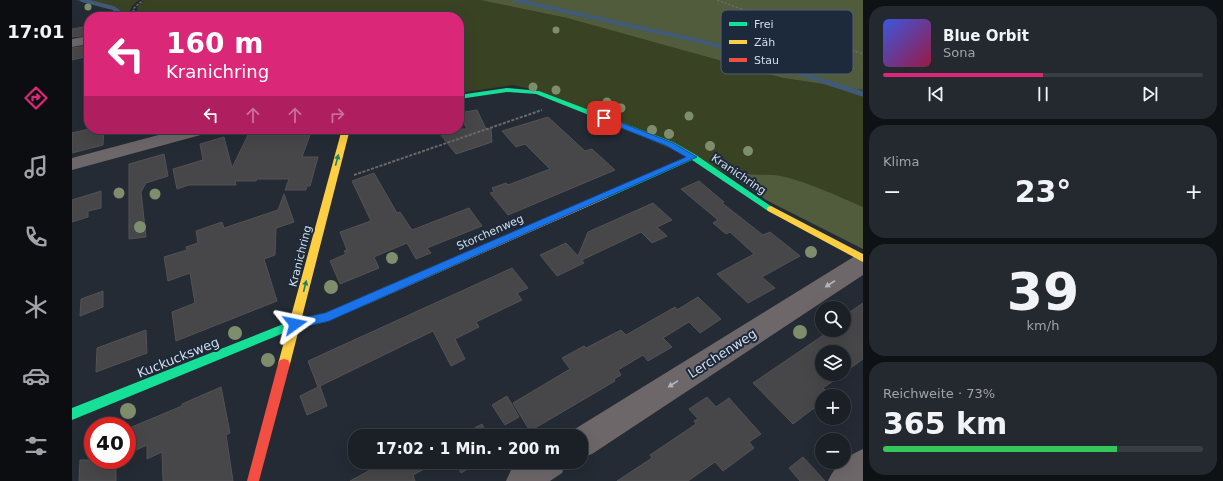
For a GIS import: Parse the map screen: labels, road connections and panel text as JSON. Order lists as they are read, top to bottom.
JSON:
{
  "streets": {
    "street": [
      "Kranichring",
      "Storchenweg",
      "Lerchenweg",
      "Kuckucksweg"
    ]
  },
  "crossings": [
    ["Kranichring", "Storchenweg"],
    ["Kranichring", "Kuckucksweg"],
    ["Storchenweg", "Kuckucksweg"]
  ],
  "one_way": ["Lerchenweg"],
  "legend": ["Frei", "Zäh", "Stau"],
  "page": {
    "tabs": "17:01",
    "turn": ["160 m", "Kranichring"],
    "song": ["Blue Orbit", "Sona"],
    "tile": [
      "Klima",
      ["39", "km/h"],
      ["Reichweite · 73%", "365 km"]
    ],
    "heat": ["−", "23°", "+"],
    "map_buttons": ["+", "−"],
    "limit": "40",
    "trip": "17:02 · 1 Min. · 200 m"
  }
}
